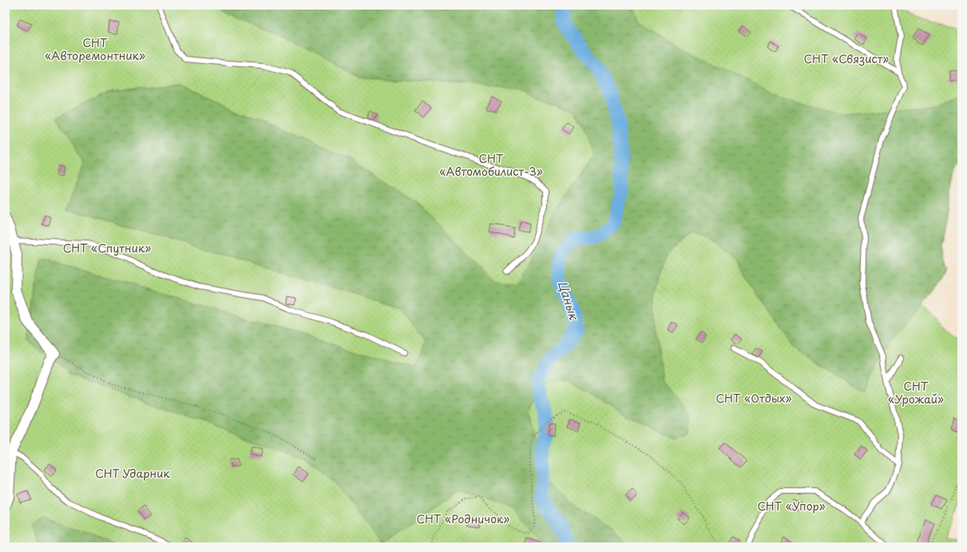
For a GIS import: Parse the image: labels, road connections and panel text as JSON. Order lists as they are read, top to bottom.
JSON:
{
  "water": ["Цанык"],
  "parks": [
    "СНТ «Авторемонтник»",
    "СНТ «Связист»",
    "СНТ «Автомобилист-3»",
    "СНТ «Спутник»",
    "СНТ «Урожай»",
    "СНТ «Отдых»",
    "СНТ Ударник",
    "СНТ «Упор»",
    "СНТ «Родничок»"
  ]
}
